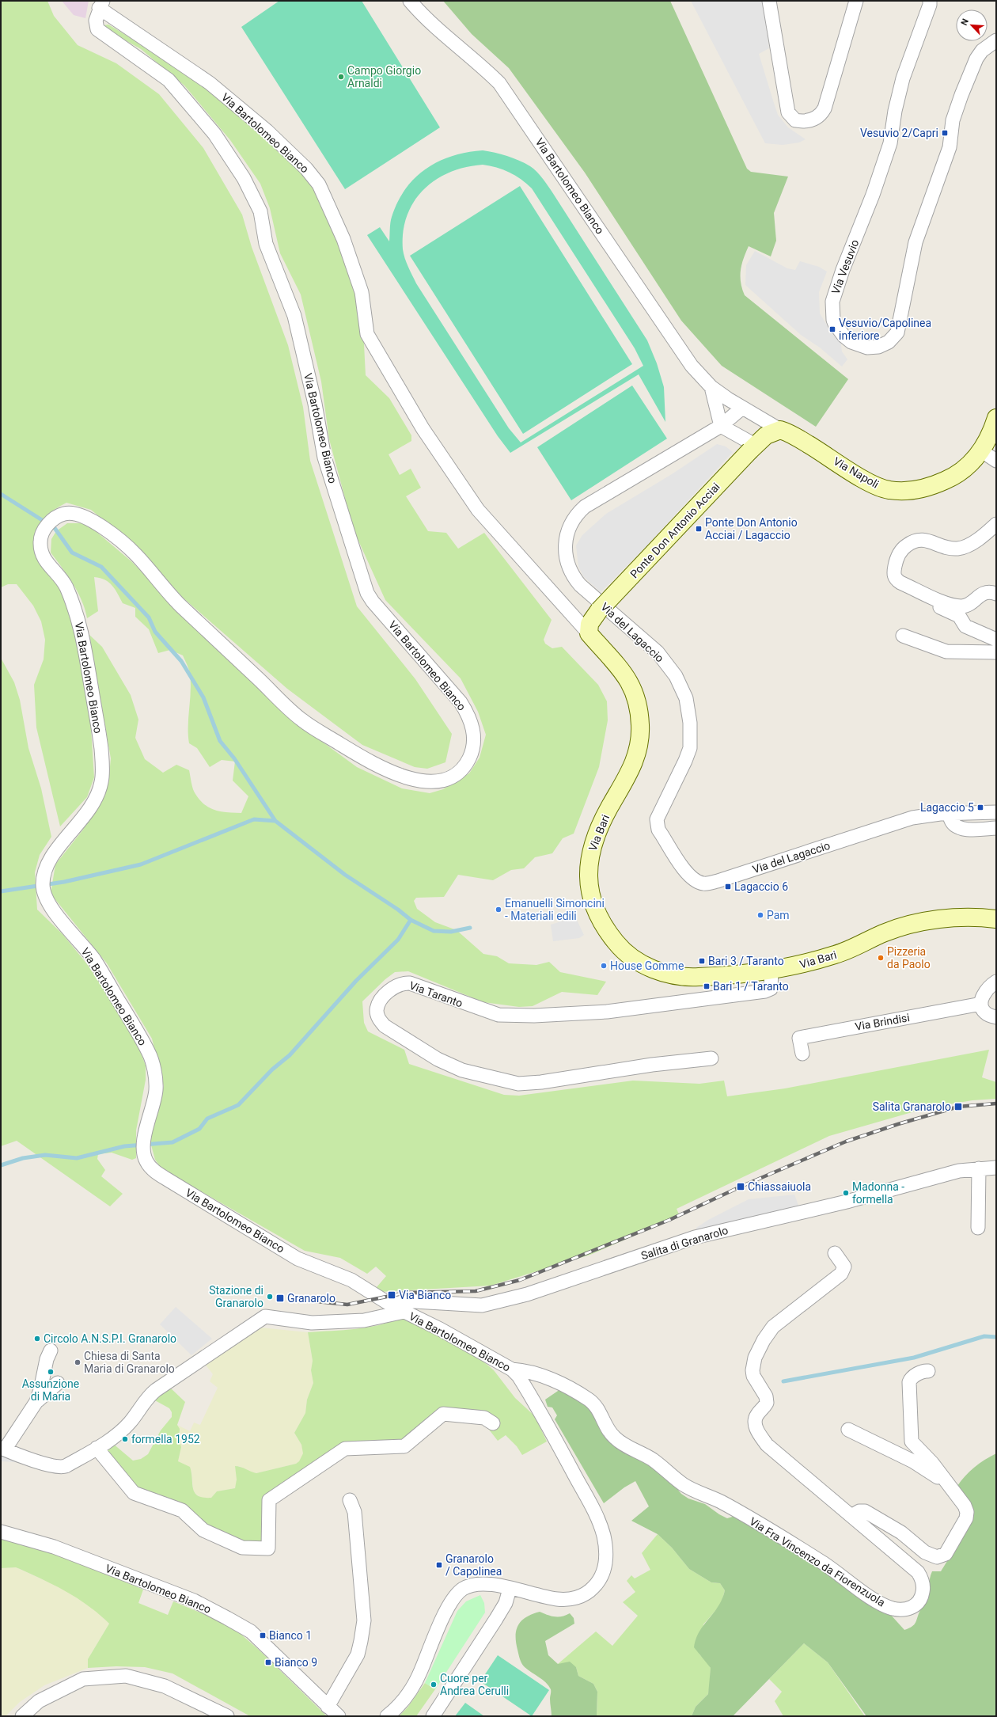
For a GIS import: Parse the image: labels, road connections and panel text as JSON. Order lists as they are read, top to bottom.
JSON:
{
  "streets": {
    "street": [
      "Via Bartolomeo Bianco",
      "Via Vesuvio",
      "Via Napoli",
      "Ponte Don Antonio Acciai",
      "Via del Lagaccio",
      "Via Bari",
      "Via Taranto",
      "Via Brindisi",
      "Salita di Granarolo",
      "Via Fra Vincenzo da Fiorenzuola"
    ]
  },
  "crossings": [
    ["Via Bartolomeo Bianco", "Via Napoli"],
    ["Via Bartolomeo Bianco", "Ponte Don Antonio Acciai"],
    ["Via Bartolomeo Bianco", "Via del Lagaccio"],
    ["Via Bartolomeo Bianco", "Via Bari"],
    ["Via Bartolomeo Bianco", "Salita di Granarolo"],
    ["Via Bartolomeo Bianco", "Via Fra Vincenzo da Fiorenzuola"],
    ["Ponte Don Antonio Acciai", "Via Bari"],
    ["Via Bari", "Via Taranto"]
  ],
  "places": {
    "other": [
      "Campo Giorgio Arnaldi",
      "Emanuelli Simoncini - Materiali edili",
      "Pam",
      "Pizzeria da Paolo",
      "House Gomme",
      "Madonna - formella",
      "Stazione di Granarolo",
      "Circolo A.N.S.P.I. Granarolo",
      "Chiesa di Santa Maria di Granarolo",
      "Assunzione di Maria",
      "formella 1952",
      "Cuore per Andrea Cerulli"
    ],
    "transit": [
      "Vesuvio 2/Capri",
      "Vesuvio/Capolinea inferiore",
      "Ponte Don Antonio Acciai / Lagaccio",
      "Lagaccio 5",
      "Lagaccio 6",
      "Bari 3 / Taranto",
      "Bari 1 / Taranto",
      "Salita Granarolo",
      "Chiassaiuola",
      "Via Bianco",
      "Granarolo",
      "Granarolo / Capolinea",
      "Bianco 1",
      "Bianco 9"
    ]
  },
  "north": "top left"
}
